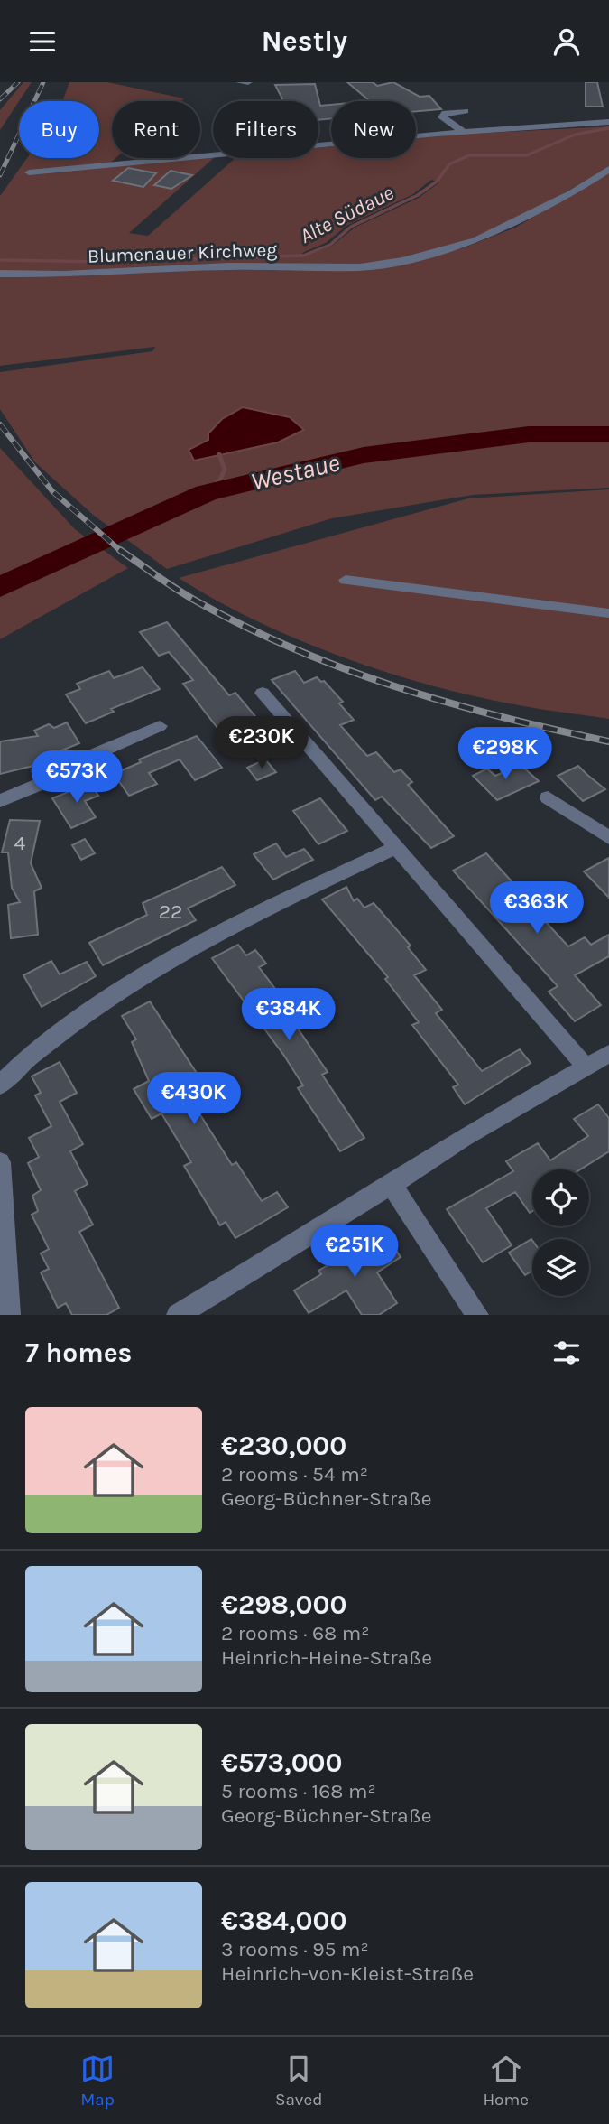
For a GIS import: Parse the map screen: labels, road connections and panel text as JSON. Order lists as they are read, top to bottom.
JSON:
{
  "streets": {
    "street": ["Blumenauer Kirchweg"]
  },
  "water": ["Alte Südaue", "Westaue"],
  "house_numbers": ["4", "22"],
  "page": {
    "header": "Nestly",
    "chip": [
      "Buy",
      "Rent",
      "Filters",
      "New"
    ],
    "price": [
      "€230K",
      "€298K",
      "€573K",
      "€363K",
      "€384K",
      "€430K",
      "€251K"
    ],
    "heading": "7 homes",
    "list": [
      {
        "name": "€230,000",
        "note": "2 rooms · 54 m² · Georg-Büchner-Straße"
      },
      {
        "name": "€298,000",
        "note": "2 rooms · 68 m² · Heinrich-Heine-Straße"
      },
      {
        "name": "€573,000",
        "note": "5 rooms · 168 m² · Georg-Büchner-Straße"
      },
      {
        "name": "€384,000",
        "note": "3 rooms · 95 m² · Heinrich-von-Kleist-Straße"
      }
    ],
    "tabs": ["Map", "Saved", "Home"]
  }
}
